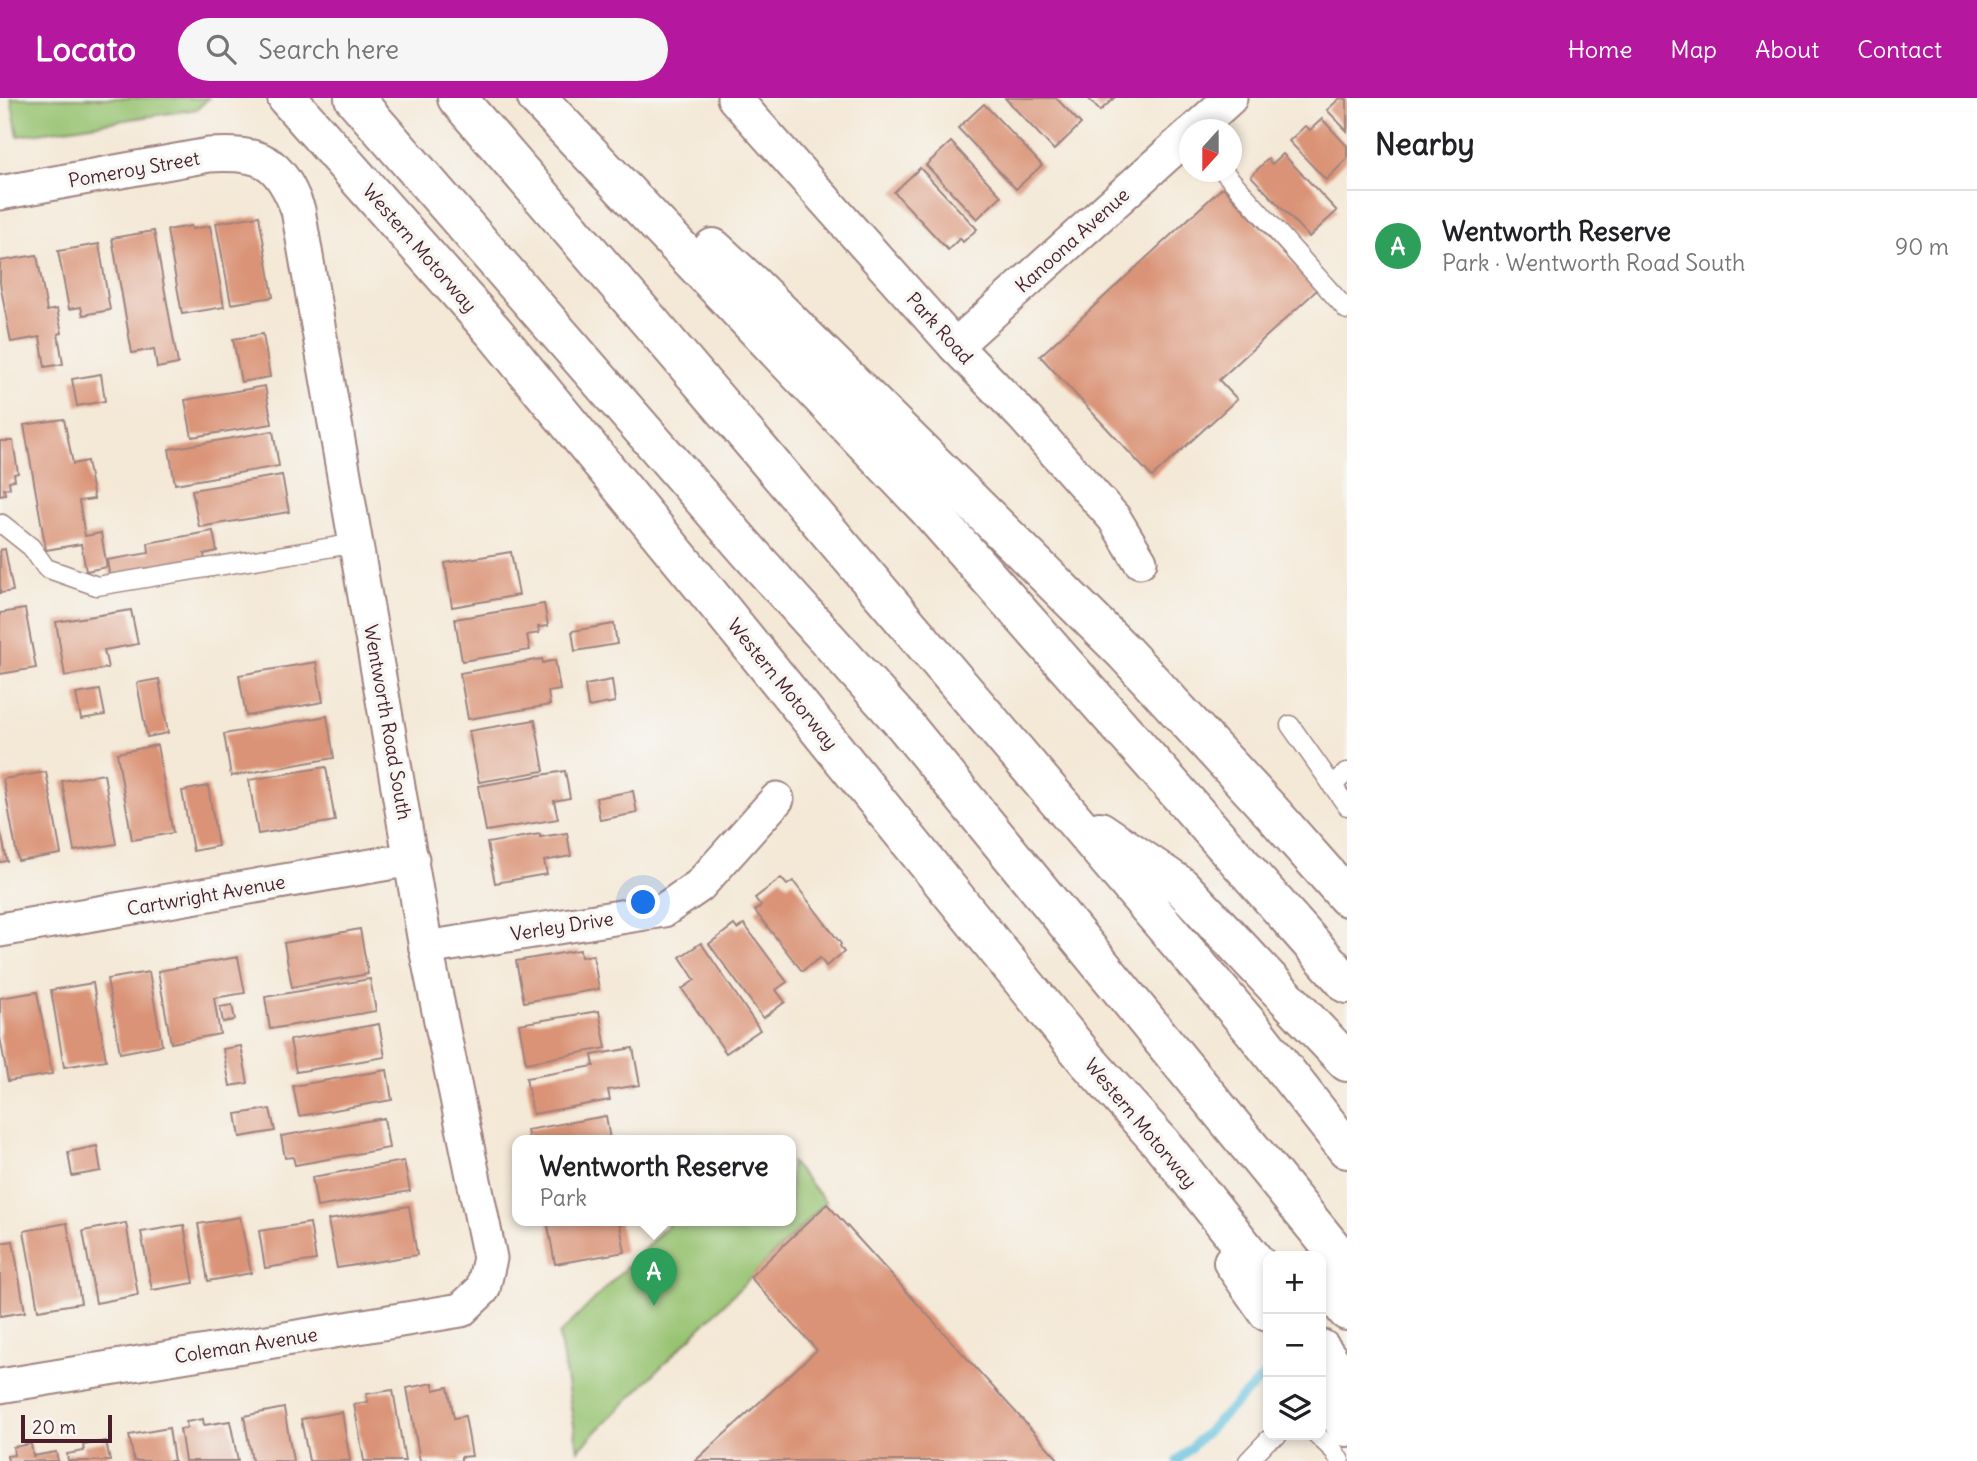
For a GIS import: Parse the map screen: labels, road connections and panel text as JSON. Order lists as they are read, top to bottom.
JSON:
{
  "streets": {
    "highway": ["Western Motorway"],
    "street": [
      "Pomeroy Street",
      "Kanoona Avenue",
      "Park Road",
      "Wentworth Road South",
      "Cartwright Avenue",
      "Verley Drive",
      "Coleman Avenue"
    ]
  },
  "crossings": [
    ["Pomeroy Street", "Wentworth Road South"],
    ["Kanoona Avenue", "Park Road"],
    ["Wentworth Road South", "Cartwright Avenue"],
    ["Wentworth Road South", "Verley Drive"],
    ["Wentworth Road South", "Coleman Avenue"]
  ],
  "scale_bar": "20 m",
  "north": "bottom",
  "page": {
    "header": "Locato",
    "search": "Search here",
    "nav": [
      "Home",
      "Map",
      "About",
      "Contact"
    ],
    "heading": "Nearby",
    "list": [
      {
        "mark": "A",
        "name": "Wentworth Reserve",
        "note": "Park · Wentworth Road South",
        "value": "90 m"
      }
    ],
    "popup": ["Wentworth Reserve", "Park"],
    "pins": "A",
    "map_buttons": ["+", "−"],
    "scale": "20 m"
  }
}
